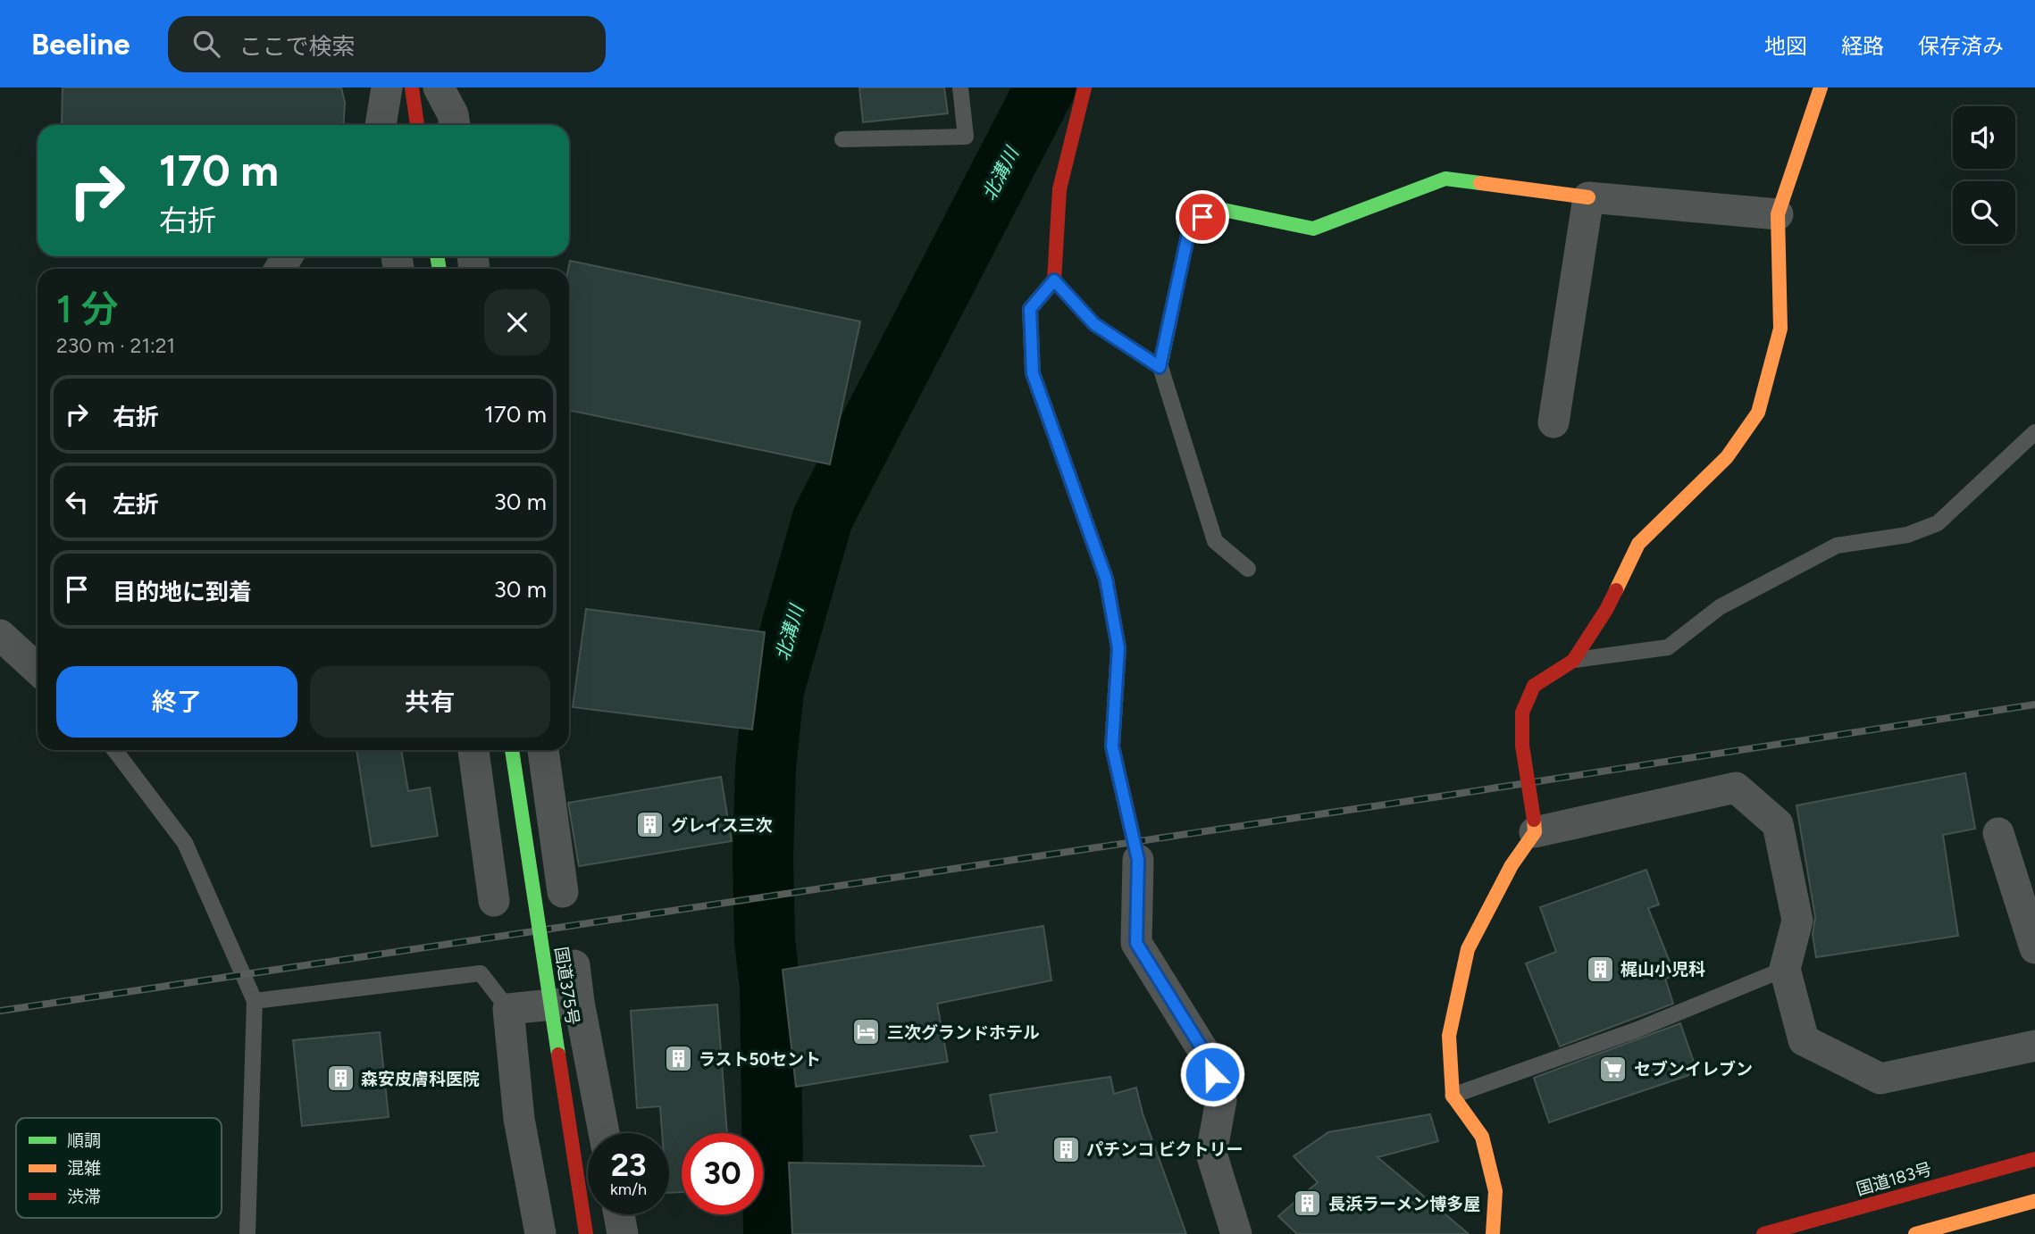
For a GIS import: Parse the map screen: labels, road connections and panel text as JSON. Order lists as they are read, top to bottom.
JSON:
{
  "streets": {
    "main road": ["国道375号", "国道183号"]
  },
  "water": ["北溝川"],
  "places": {
    "building": [
      "グレイス三次",
      "梶山小児科",
      "ラスト50セント",
      "森安皮膚科医院",
      "パチンコ ビクトリー",
      "長浜ラーメン博多屋"
    ],
    "hotel": ["三次グランドホテル"],
    "supermarket": ["セブンイレブン"]
  },
  "legend": ["順調", "混雑", "渋滞"],
  "page": {
    "header": "Beeline",
    "search": "ここで検索",
    "nav": ["地図", "経路", "保存済み"],
    "turn": ["170 m", "右折"],
    "heading": ["1 分", "230 m · 21:21"],
    "list": [
      {
        "name": "右折",
        "value": "170 m"
      },
      {
        "name": "左折",
        "value": "30 m"
      },
      {
        "name": "目的地に到着",
        "value": "30 m"
      }
    ],
    "buttons": ["終了", "共有"],
    "speed": "23 km/h",
    "limit": "30"
  }
}
